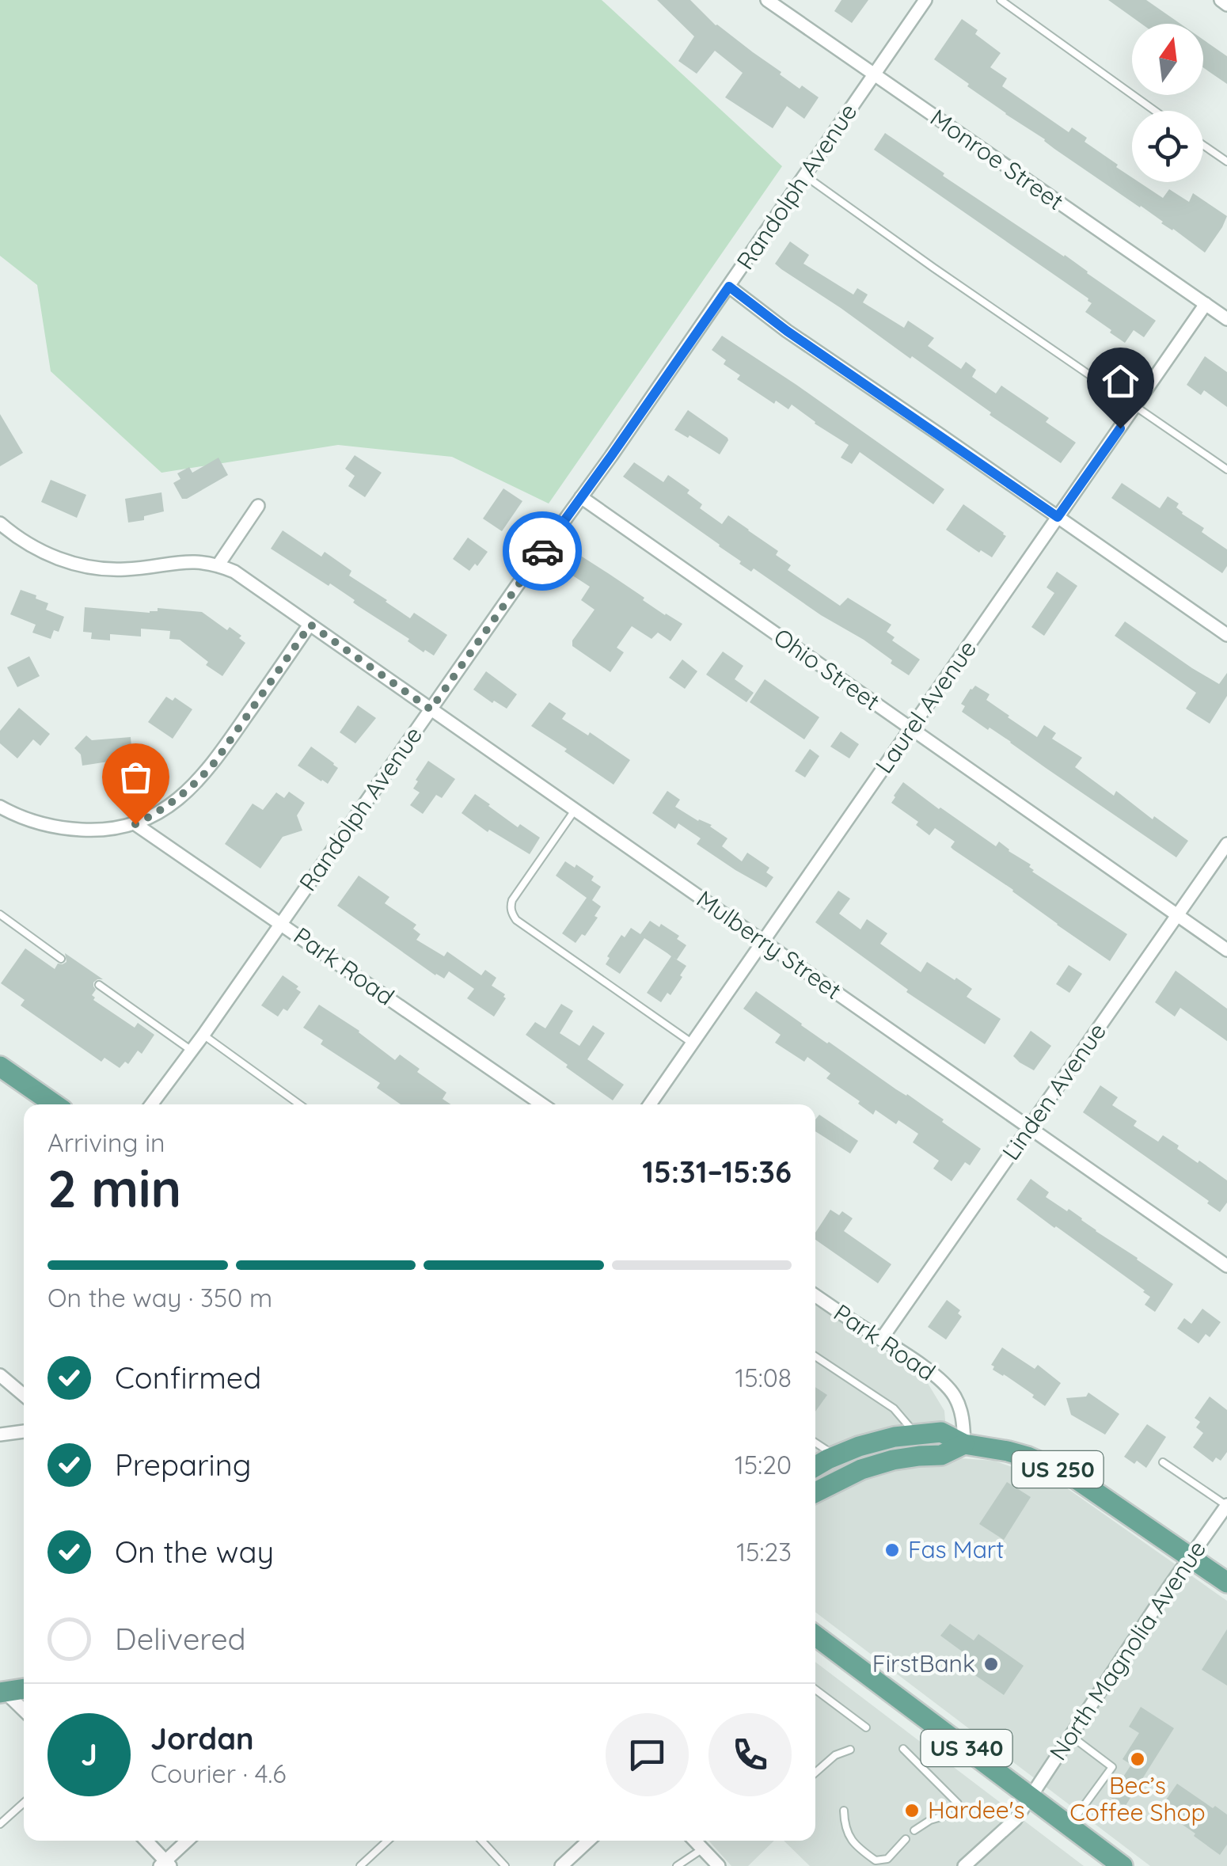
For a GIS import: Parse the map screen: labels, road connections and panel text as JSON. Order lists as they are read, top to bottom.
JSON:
{
  "streets": {
    "main road": ["US 250", "US 340"],
    "street": [
      "Monroe Street",
      "Randolph Avenue",
      "Ohio Street",
      "Laurel Avenue",
      "Mulberry Street",
      "Park Road",
      "Linden Avenue",
      "North Magnolia Avenue"
    ]
  },
  "crossings": [
    ["Monroe Street", "Randolph Avenue"],
    ["Monroe Street", "Laurel Avenue"],
    ["Randolph Avenue", "Ohio Street"],
    ["Randolph Avenue", "Mulberry Street"],
    ["Randolph Avenue", "Park Road"],
    ["Ohio Street", "Laurel Avenue"],
    ["Ohio Street", "Linden Avenue"],
    ["Laurel Avenue", "Mulberry Street"],
    ["Mulberry Street", "Linden Avenue"],
    ["Park Road", "Linden Avenue"],
    ["Park Road", "US 250"],
    ["US 250", "North Magnolia Avenue"],
    ["North Magnolia Avenue", "US 340"]
  ],
  "places": [
    "Fas Mart",
    "FirstBank",
    "Bec’s Coffee Shop",
    "Hardee's"
  ],
  "north": "top",
  "page": {
    "heading": ["2 min", "Arriving in", "15:31–15:36"],
    "panel": ["Jordan", "Courier · 4.6"],
    "bar": "On the way · 350 m",
    "list": [
      ["Confirmed", "15:08"],
      ["Preparing", "15:20"],
      ["On the way", "15:23"],
      "Delivered"
    ],
    "round": "J"
  }
}
